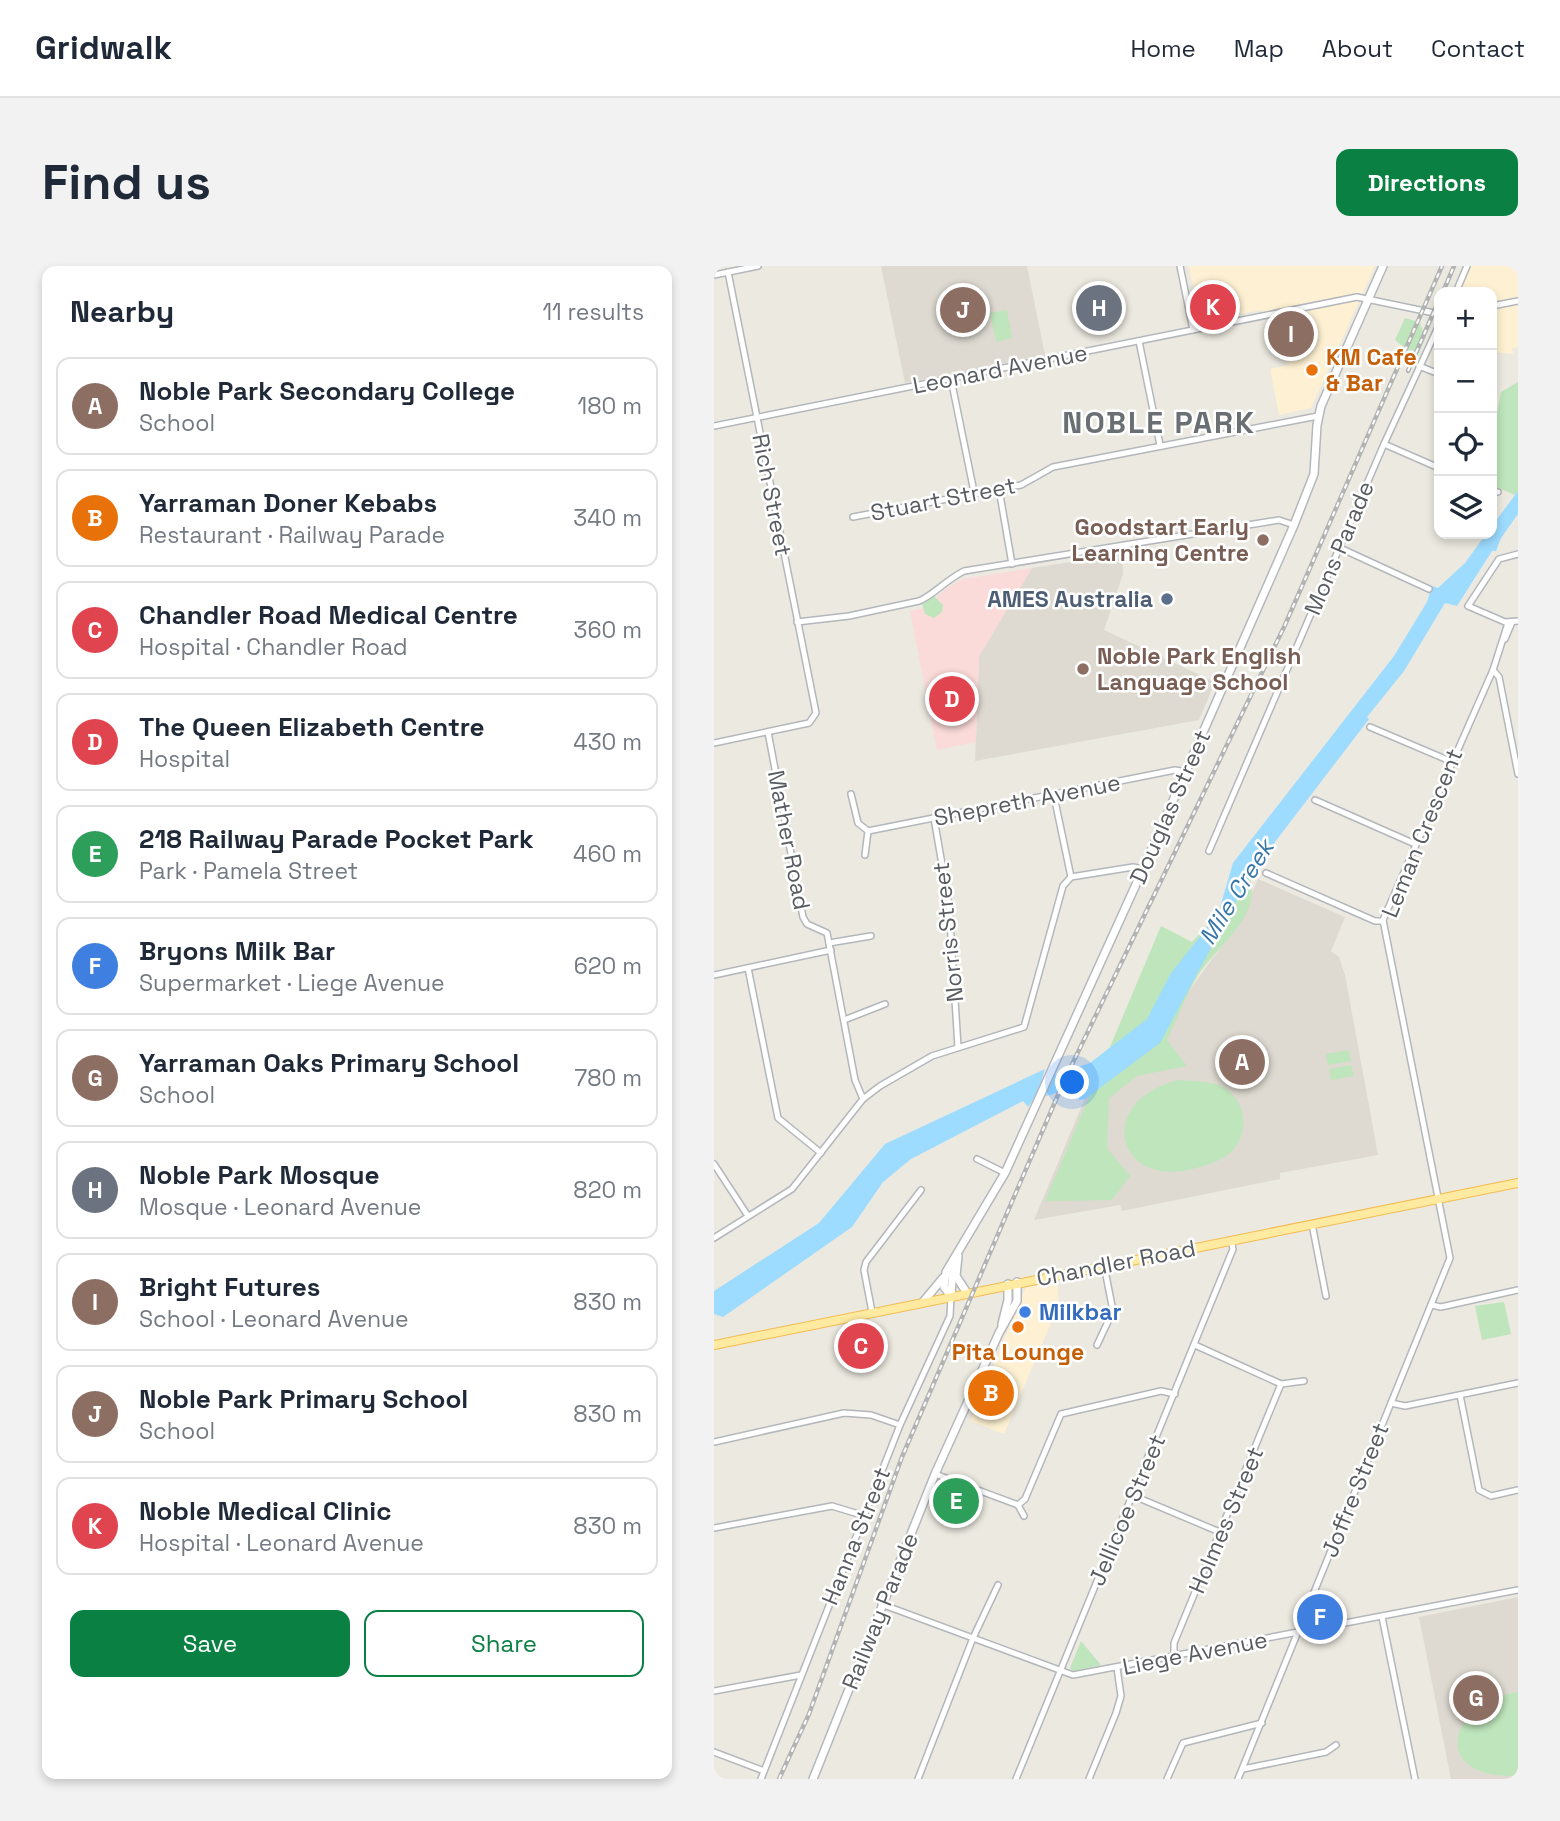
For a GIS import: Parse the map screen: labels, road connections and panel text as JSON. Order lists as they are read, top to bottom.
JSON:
{
  "streets": {
    "main road": ["Douglas Street", "Chandler Road", "Railway Parade"],
    "street": [
      "Leonard Avenue",
      "Rich Street",
      "Stuart Street",
      "Mons Parade",
      "Shepreth Avenue",
      "Leman Crescent",
      "Mather Road",
      "Norris Street",
      "Joffre Street",
      "Jellicoe Street",
      "Holmes Street",
      "Hanna Street",
      "Liege Avenue"
    ]
  },
  "crossings": [
    ["Leonard Avenue", "Rich Street"],
    ["Leonard Avenue", "Douglas Street"],
    ["Rich Street", "Mather Road"],
    ["Stuart Street", "Douglas Street"],
    ["Shepreth Avenue", "Douglas Street"],
    ["Shepreth Avenue", "Norris Street"],
    ["Douglas Street", "Chandler Road"],
    ["Douglas Street", "Hanna Street"],
    ["Leman Crescent", "Chandler Road"],
    ["Leman Crescent", "Joffre Street"],
    ["Chandler Road", "Joffre Street"],
    ["Chandler Road", "Jellicoe Street"],
    ["Chandler Road", "Hanna Street"],
    ["Chandler Road", "Railway Parade"],
    ["Joffre Street", "Liege Avenue"],
    ["Jellicoe Street", "Liege Avenue"],
    ["Holmes Street", "Liege Avenue"],
    ["Railway Parade", "Liege Avenue"]
  ],
  "districts": ["NOBLE PARK"],
  "water": ["Mile Creek"],
  "places": [
    "KM Cafe & Bar",
    "Goodstart Early Learning Centre",
    "AMES Australia",
    "Noble Park English Language School",
    "Milkbar",
    "Pita Lounge"
  ],
  "page": {
    "header": "Gridwalk",
    "nav": [
      "Home",
      "Map",
      "About",
      "Contact"
    ],
    "buttons": [
      "Directions",
      ["Save", "Share"]
    ],
    "title": "Find us",
    "heading": ["Nearby", "11 results"],
    "pins": [
      "K",
      "H",
      "J",
      "I",
      "D",
      "A",
      "C",
      "B",
      "E",
      "F",
      "G"
    ],
    "map_buttons": ["+", "−"],
    "list": [
      {
        "mark": "A",
        "name": "Noble Park Secondary College",
        "note": "School",
        "value": "180 m"
      },
      {
        "mark": "B",
        "name": "Yarraman Doner Kebabs",
        "note": "Restaurant · Railway Parade",
        "value": "340 m"
      },
      {
        "mark": "C",
        "name": "Chandler Road Medical Centre",
        "note": "Hospital · Chandler Road",
        "value": "360 m"
      },
      {
        "mark": "D",
        "name": "The Queen Elizabeth Centre",
        "note": "Hospital",
        "value": "430 m"
      },
      {
        "mark": "E",
        "name": "218 Railway Parade Pocket Park",
        "note": "Park · Pamela Street",
        "value": "460 m"
      },
      {
        "mark": "F",
        "name": "Bryons Milk Bar",
        "note": "Supermarket · Liege Avenue",
        "value": "620 m"
      },
      {
        "mark": "G",
        "name": "Yarraman Oaks Primary School",
        "note": "School",
        "value": "780 m"
      },
      {
        "mark": "H",
        "name": "Noble Park Mosque",
        "note": "Mosque · Leonard Avenue",
        "value": "820 m"
      },
      {
        "mark": "I",
        "name": "Bright Futures",
        "note": "School · Leonard Avenue",
        "value": "830 m"
      },
      {
        "mark": "J",
        "name": "Noble Park Primary School",
        "note": "School",
        "value": "830 m"
      },
      {
        "mark": "K",
        "name": "Noble Medical Clinic",
        "note": "Hospital · Leonard Avenue",
        "value": "830 m"
      }
    ]
  }
}
